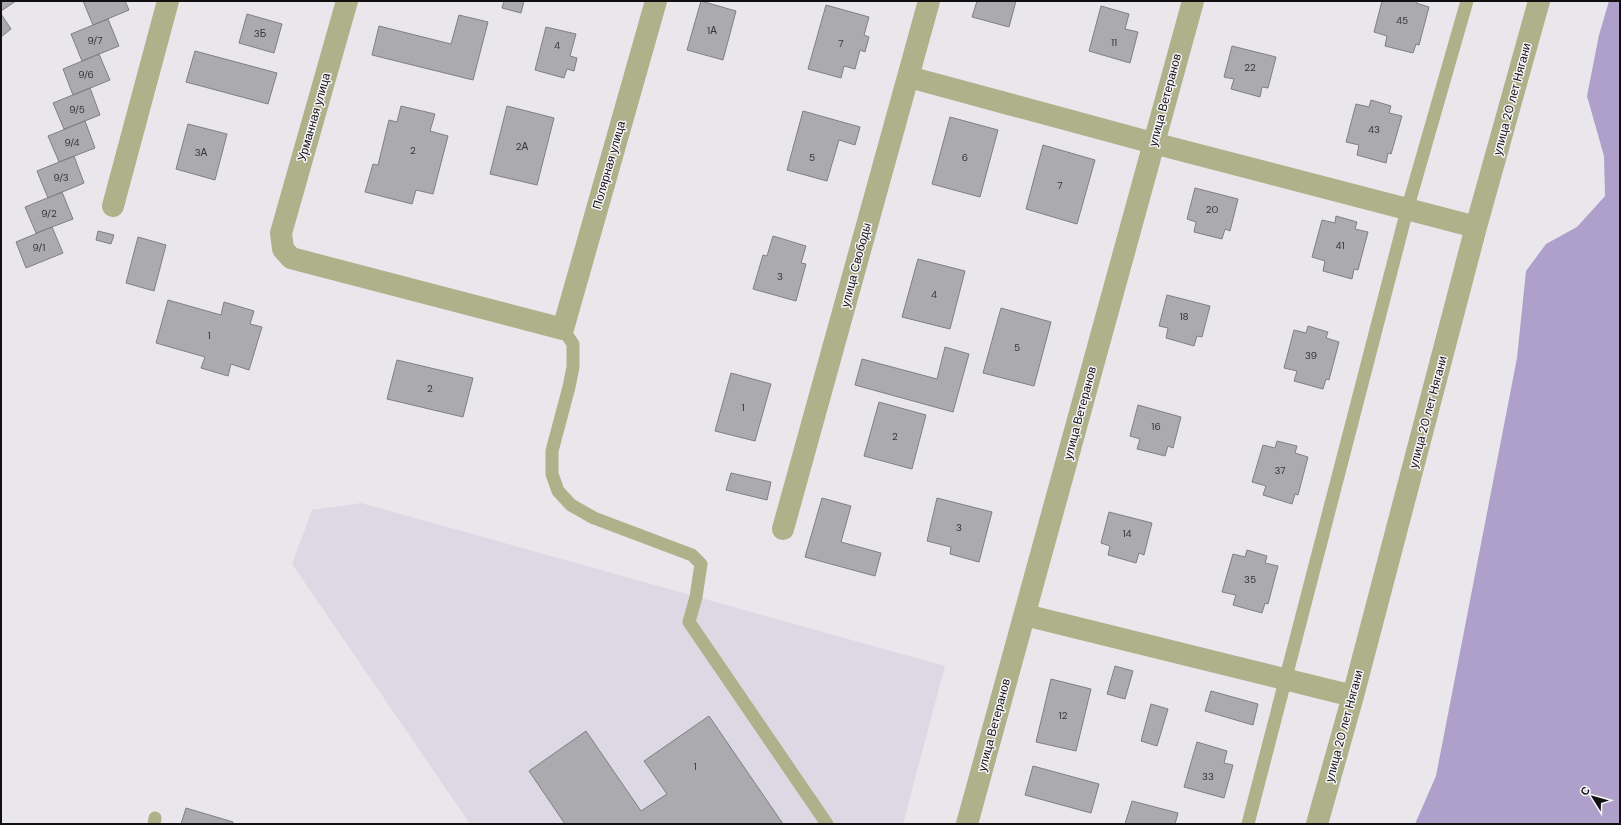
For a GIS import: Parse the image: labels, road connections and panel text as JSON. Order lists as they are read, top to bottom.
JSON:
{
  "streets": {
    "street": [
      "улица 20 лет Нягани",
      "улица Ветеранов",
      "Урманная улица",
      "Полярная улица",
      "улица Свободы"
    ]
  },
  "crossings": [
    ["Урманная улица", "Полярная улица"]
  ],
  "house_numbers": [
    "45",
    "1А",
    "3Б",
    "9/7",
    "11",
    "7",
    "4",
    "22",
    "9/6",
    "9/5",
    "43",
    "9/4",
    "2А",
    "2",
    "3А",
    "5",
    "6",
    "9/3",
    "7",
    "20",
    "9/2",
    "41",
    "9/1",
    "3",
    "4",
    "18",
    "1",
    "5",
    "39",
    "2",
    "1",
    "16",
    "2",
    "37",
    "3",
    "14",
    "35",
    "12",
    "1",
    "33"
  ],
  "north": "top left"
}
